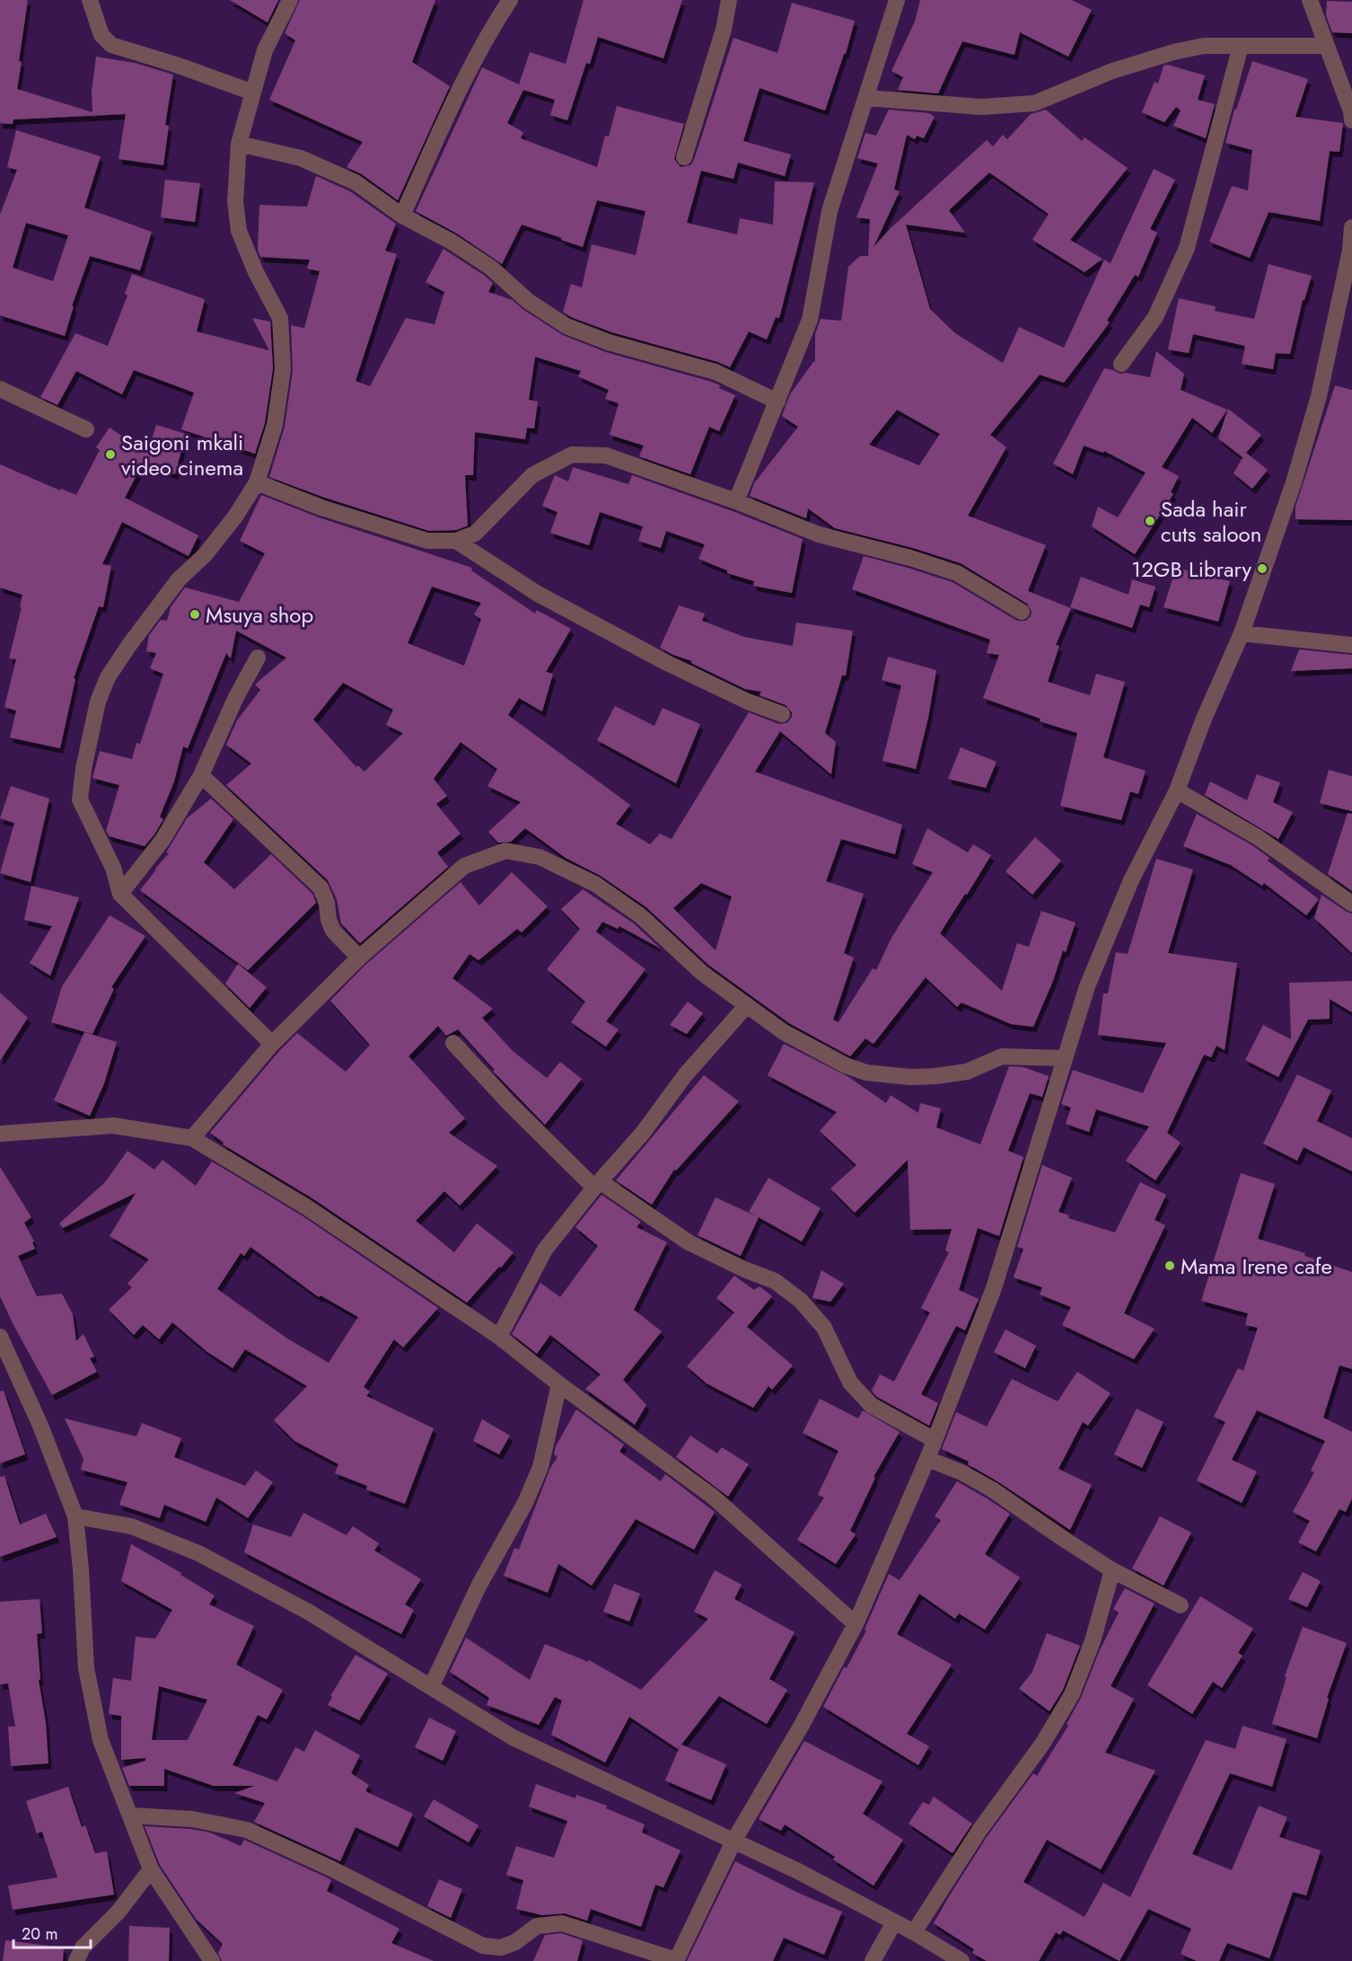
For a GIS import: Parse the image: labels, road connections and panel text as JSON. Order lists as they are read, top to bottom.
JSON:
{
  "places": [
    "Saigoni mkali video cinema",
    "Sada hair cuts saloon",
    "12GB Library",
    "Msuya shop",
    "Mama Irene cafe"
  ],
  "scale_bar": "20 m"
}
